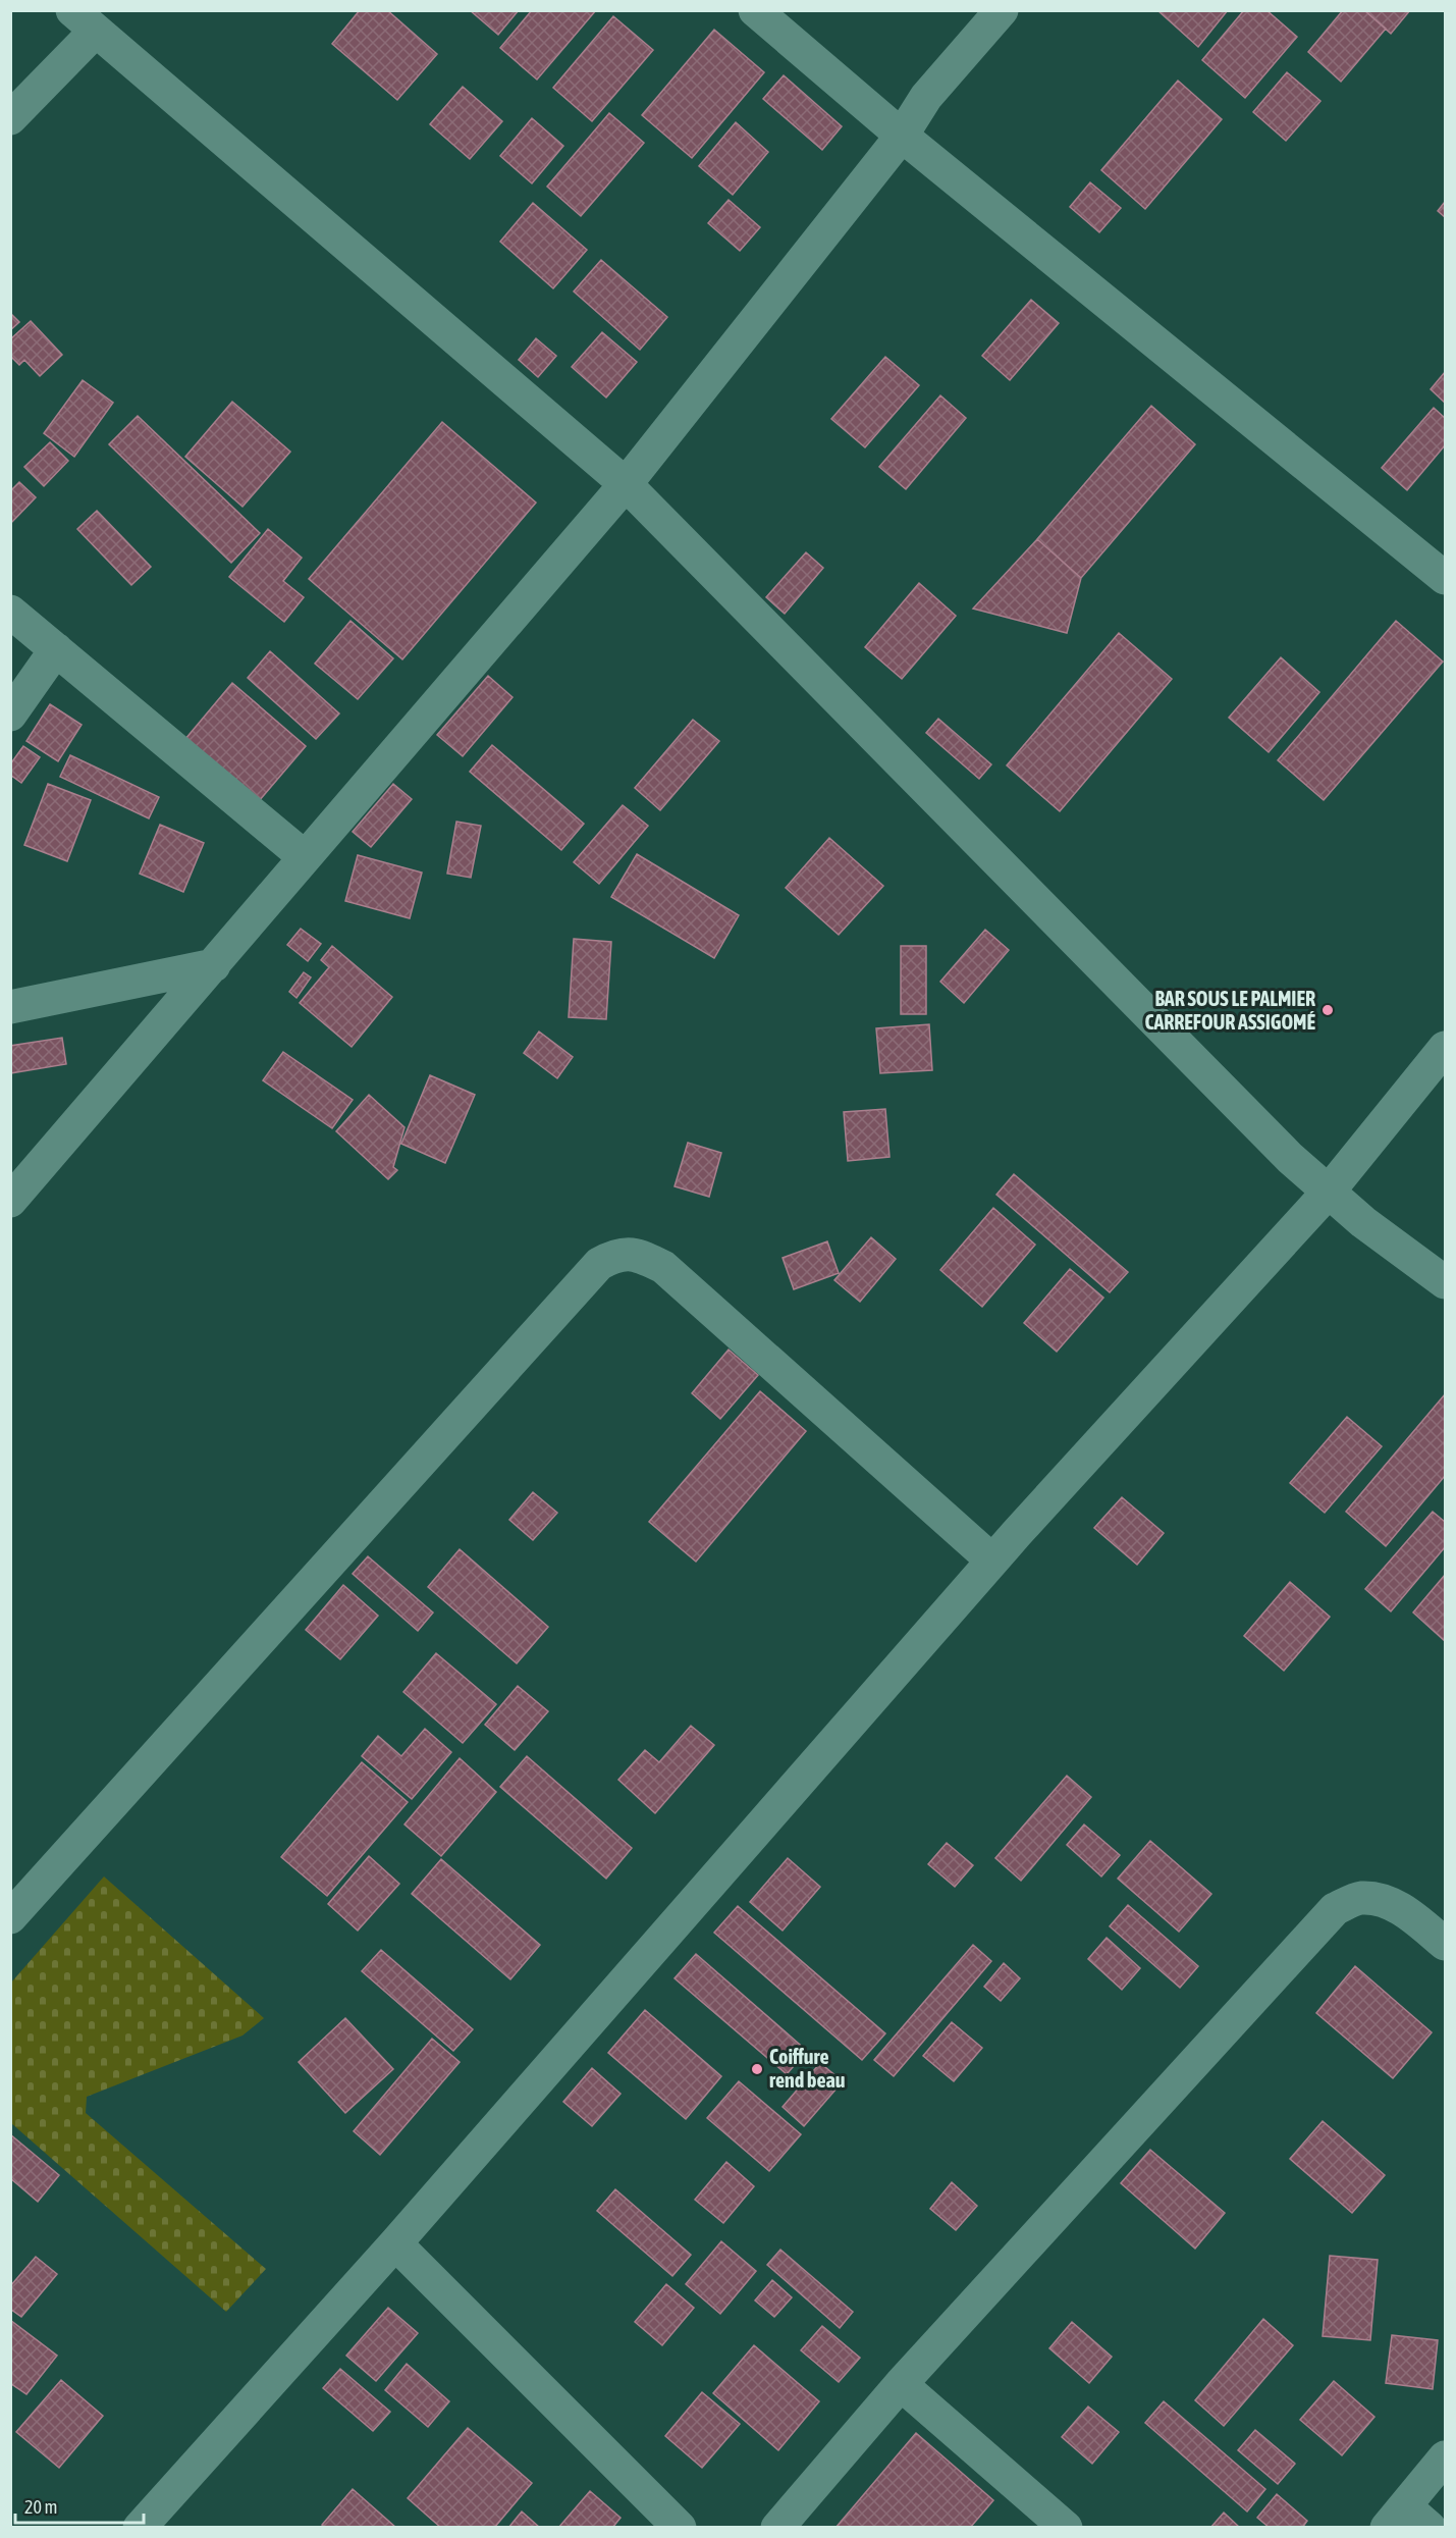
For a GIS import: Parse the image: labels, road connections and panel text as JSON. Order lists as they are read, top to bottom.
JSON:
{
  "places": ["BAR SOUS LE PALMIER CARREFOUR ASSIGOMÉ", "Coiffure rend beau"],
  "scale_bar": "20 m"
}
